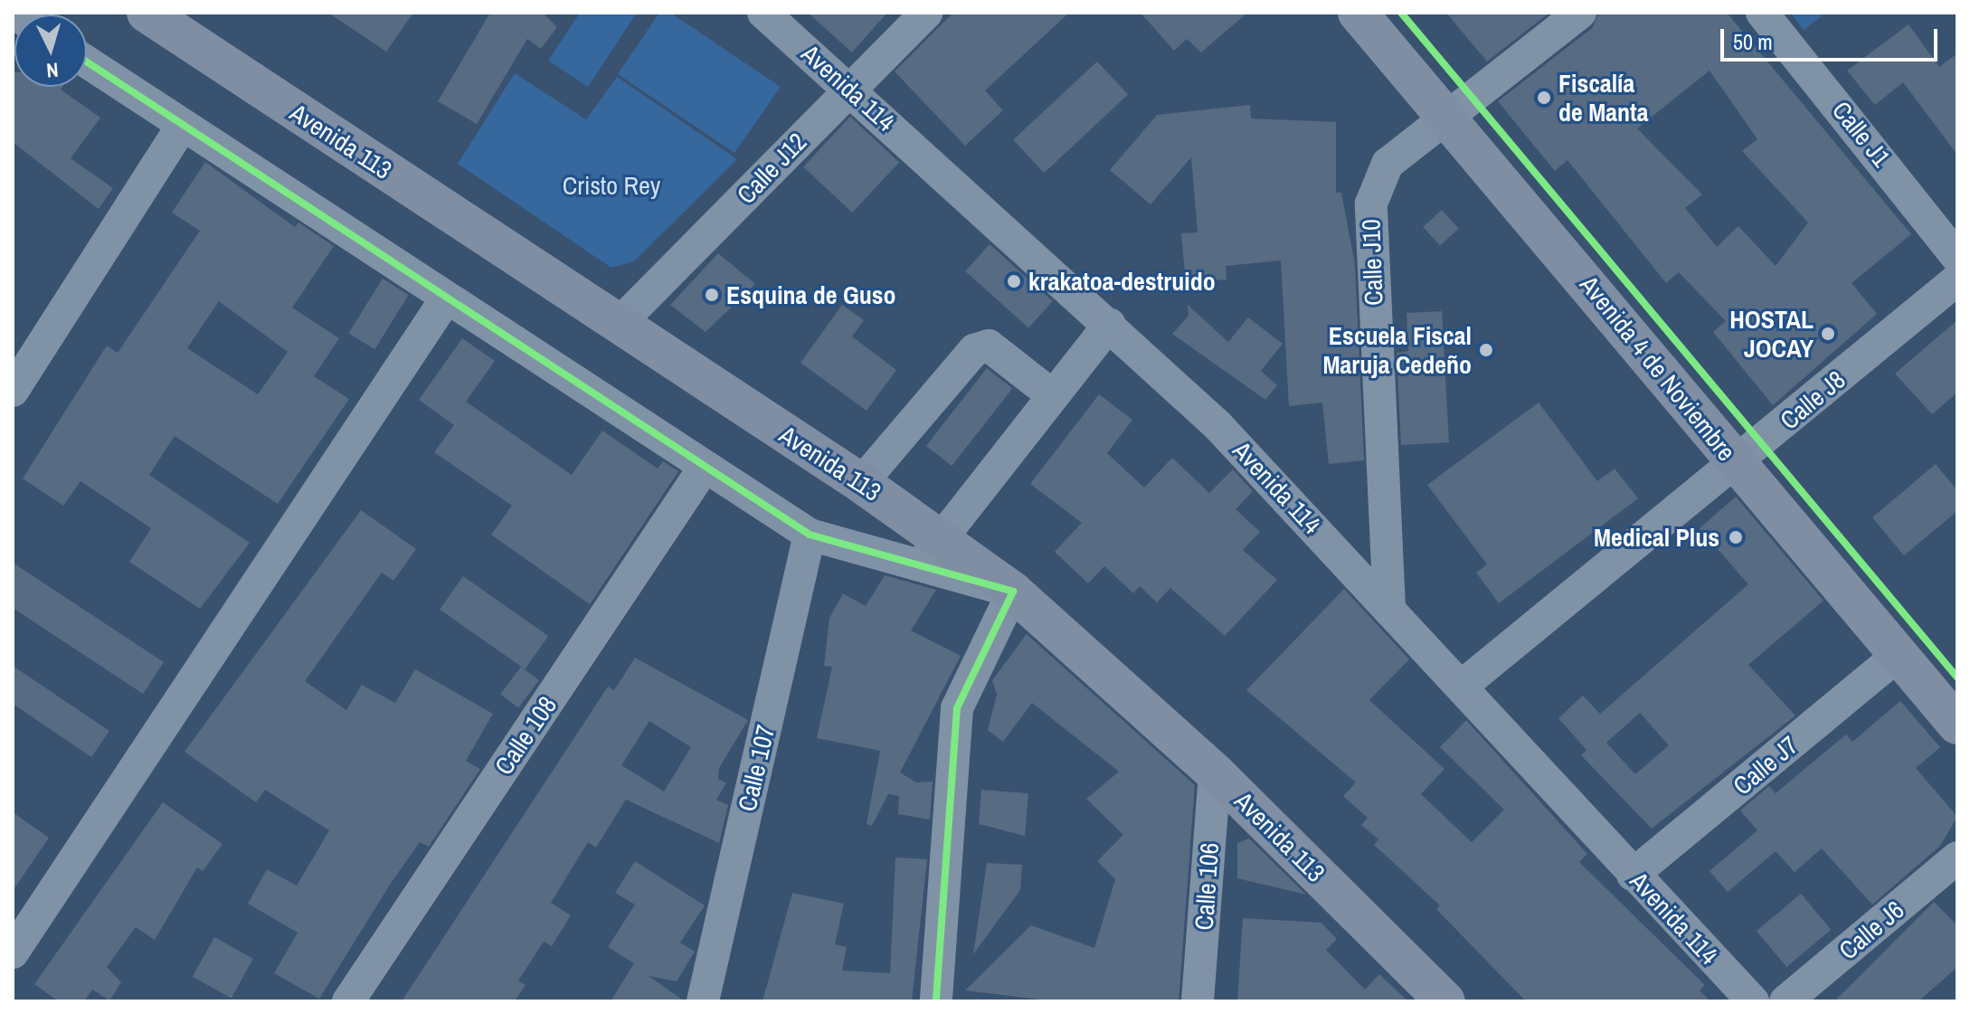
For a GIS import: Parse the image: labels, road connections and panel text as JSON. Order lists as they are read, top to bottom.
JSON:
{
  "streets": {
    "main road": ["Avenida 113", "Avenida 4 de Noviembre"],
    "street": [
      "Avenida 114",
      "Calle J1",
      "Calle J12",
      "Calle J10",
      "Calle J8",
      "Calle 108",
      "Calle J7",
      "Calle 107",
      "Calle 106",
      "Calle J6"
    ]
  },
  "crossings": [
    ["Avenida 114", "Calle J12"],
    ["Avenida 114", "Calle J10"],
    ["Avenida 114", "Calle J8"],
    ["Avenida 114", "Calle J7"],
    ["Avenida 113", "Calle J12"],
    ["Avenida 113", "Calle 106"],
    ["Calle J10", "Avenida 4 de Noviembre"],
    ["Avenida 4 de Noviembre", "Calle J8"],
    ["Avenida 4 de Noviembre", "Calle J7"]
  ],
  "parks": ["Cristo Rey"],
  "places": [
    "Fiscalía de Manta",
    "krakatoa-destruido",
    "Esquina de Guso",
    "HOSTAL JOCAY",
    "Escuela Fiscal Maruja Cedeño",
    "Medical Plus"
  ],
  "scale_bar": "50 m",
  "north": "bottom"
}
